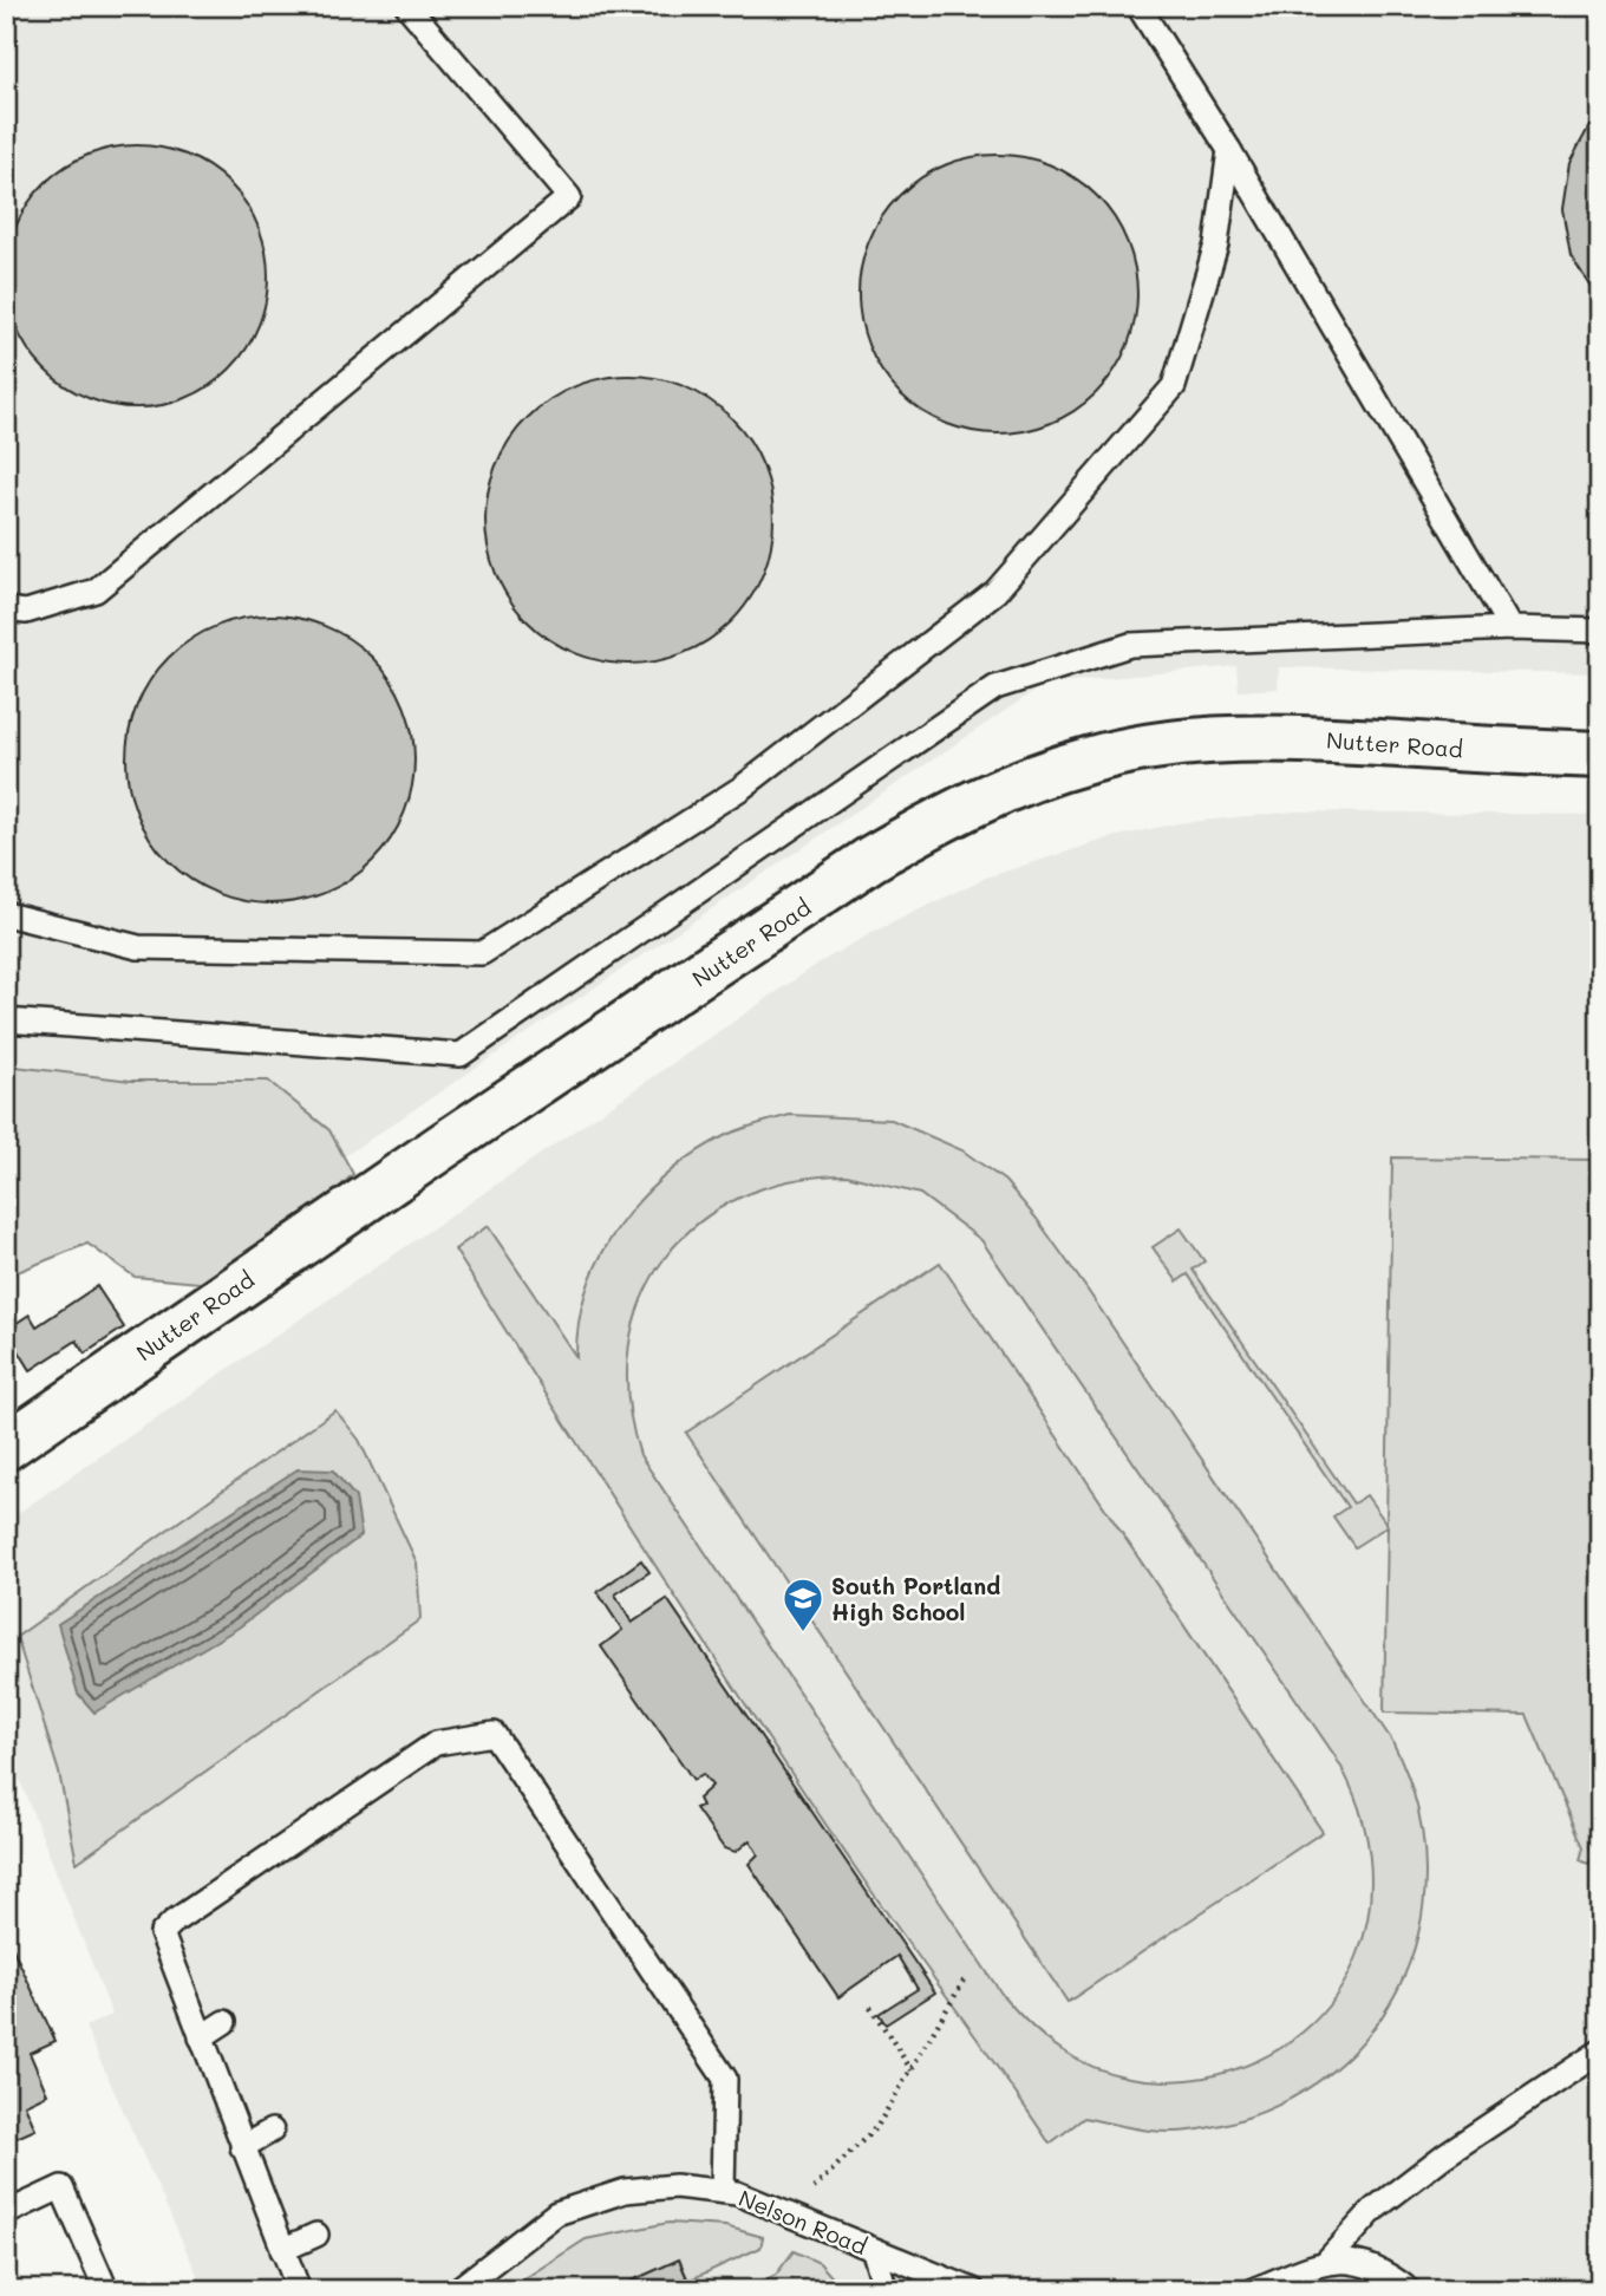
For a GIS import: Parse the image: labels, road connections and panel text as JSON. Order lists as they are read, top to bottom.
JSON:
{
  "streets": {
    "street": ["Nutter Road"],
    "lane": ["Nelson Road"]
  },
  "places": {
    "school or university": ["South Portland High School"]
  }
}
